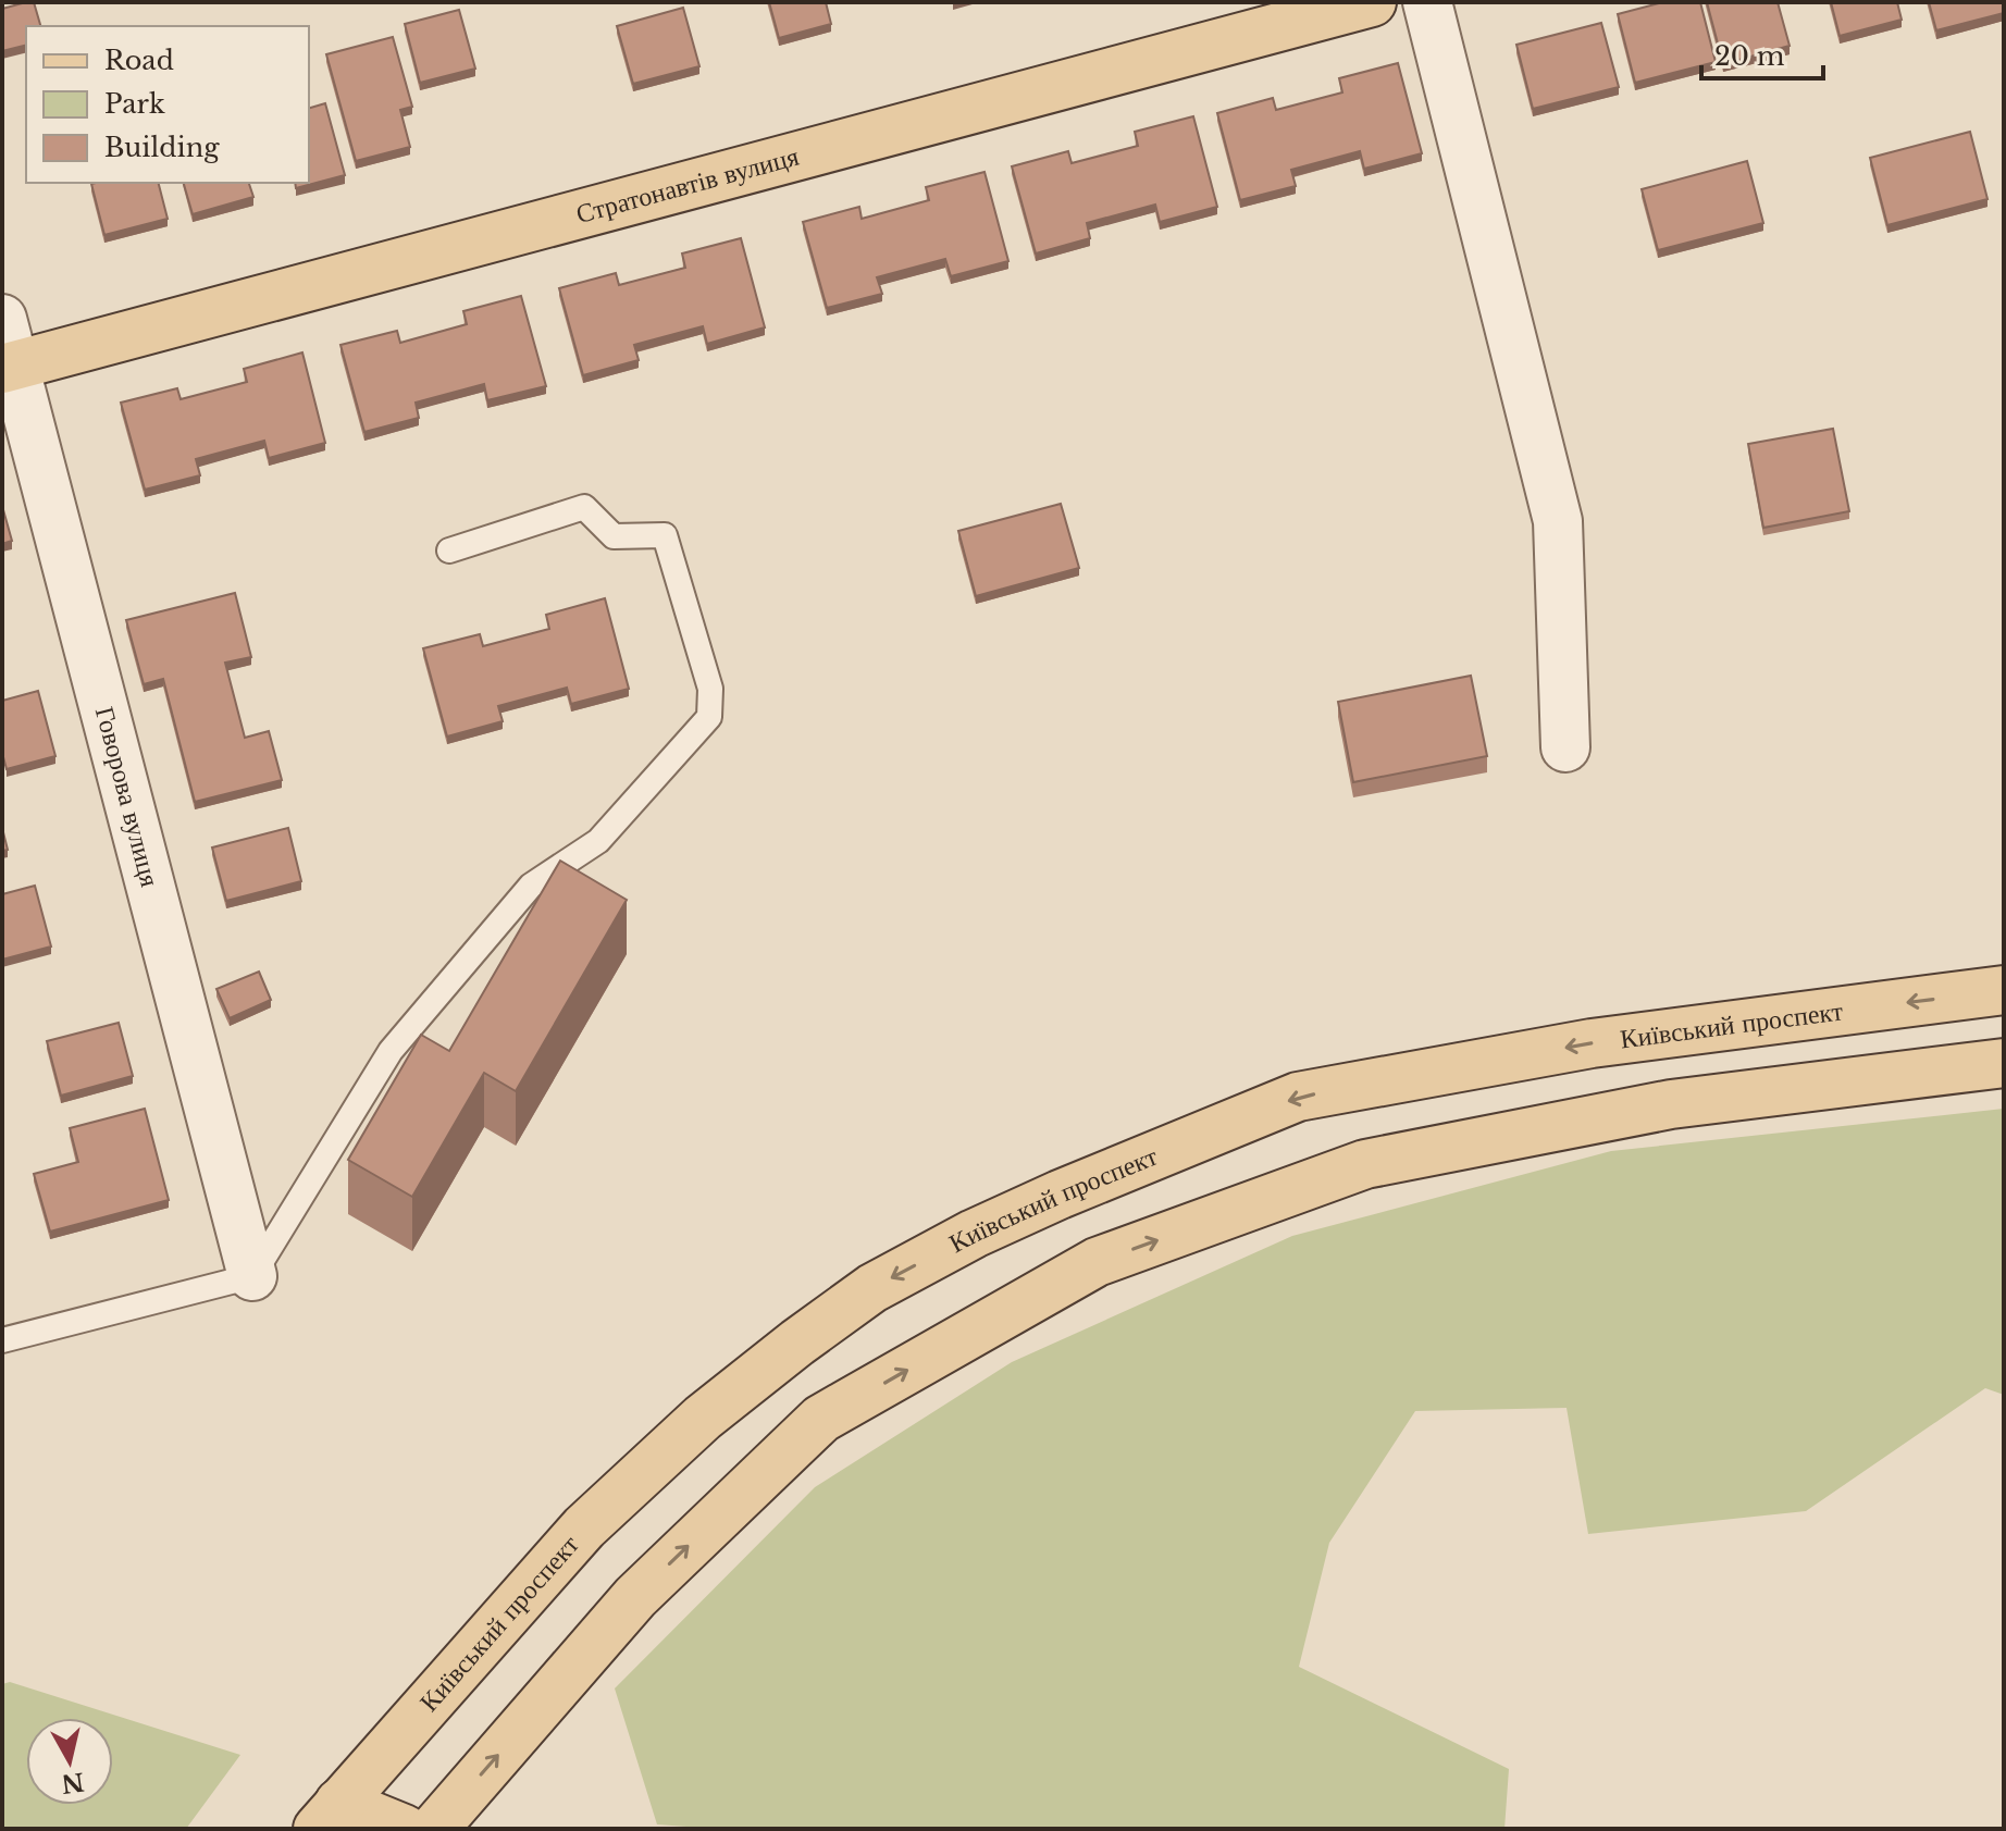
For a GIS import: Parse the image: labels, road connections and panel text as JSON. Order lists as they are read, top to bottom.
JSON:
{
  "streets": {
    "main road": ["Стратонавтів вулиця", "Київський проспект"],
    "street": ["Говорова вулиця"]
  },
  "crossings": [
    ["Стратонавтів вулиця", "Говорова вулиця"]
  ],
  "legend": ["Road", "Park", "Building"],
  "scale_bar": "20 m",
  "north": "bottom"
}
